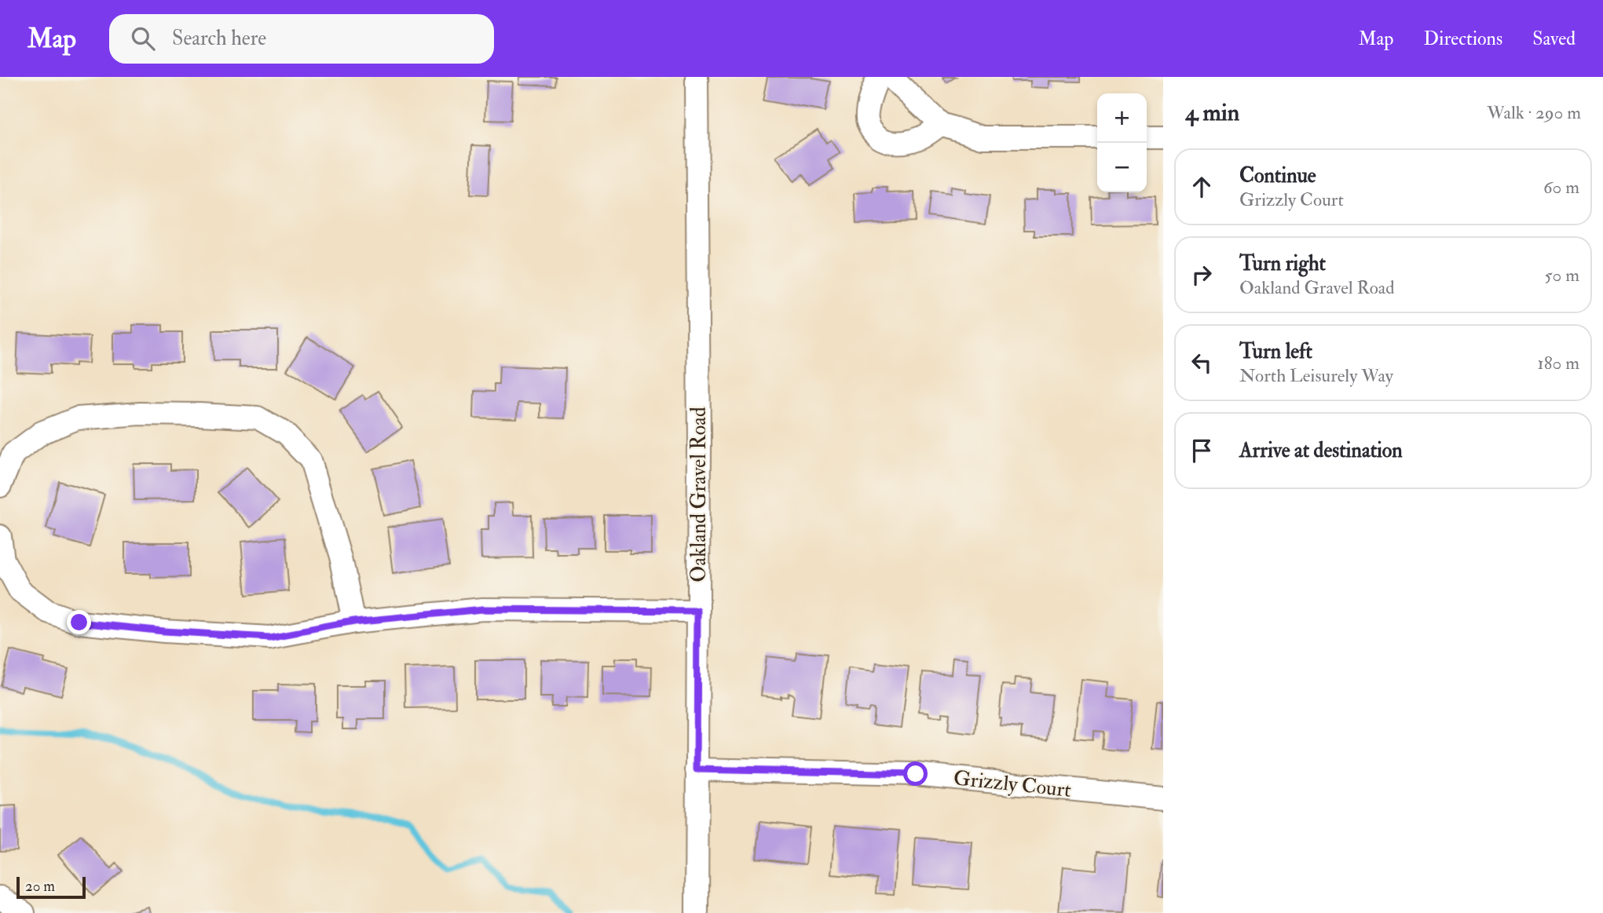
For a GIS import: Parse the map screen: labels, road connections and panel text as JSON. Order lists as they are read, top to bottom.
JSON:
{
  "streets": {
    "street": ["Oakland Gravel Road", "Grizzly Court"]
  },
  "crossings": [
    ["Oakland Gravel Road", "Grizzly Court"]
  ],
  "scale_bar": "20 m",
  "page": {
    "header": "Map",
    "search": "Search here",
    "nav": ["Map", "Directions", "Saved"],
    "heading": ["4 min", "Walk · 290 m"],
    "map_buttons": ["+", "−"],
    "list": [
      ["Continue", "Grizzly Court", "60 m"],
      ["Turn right", "Oakland Gravel Road", "50 m"],
      ["Turn left", "North Leisurely Way", "180 m"],
      "Arrive at destination"
    ],
    "scale": "20 m"
  }
}
